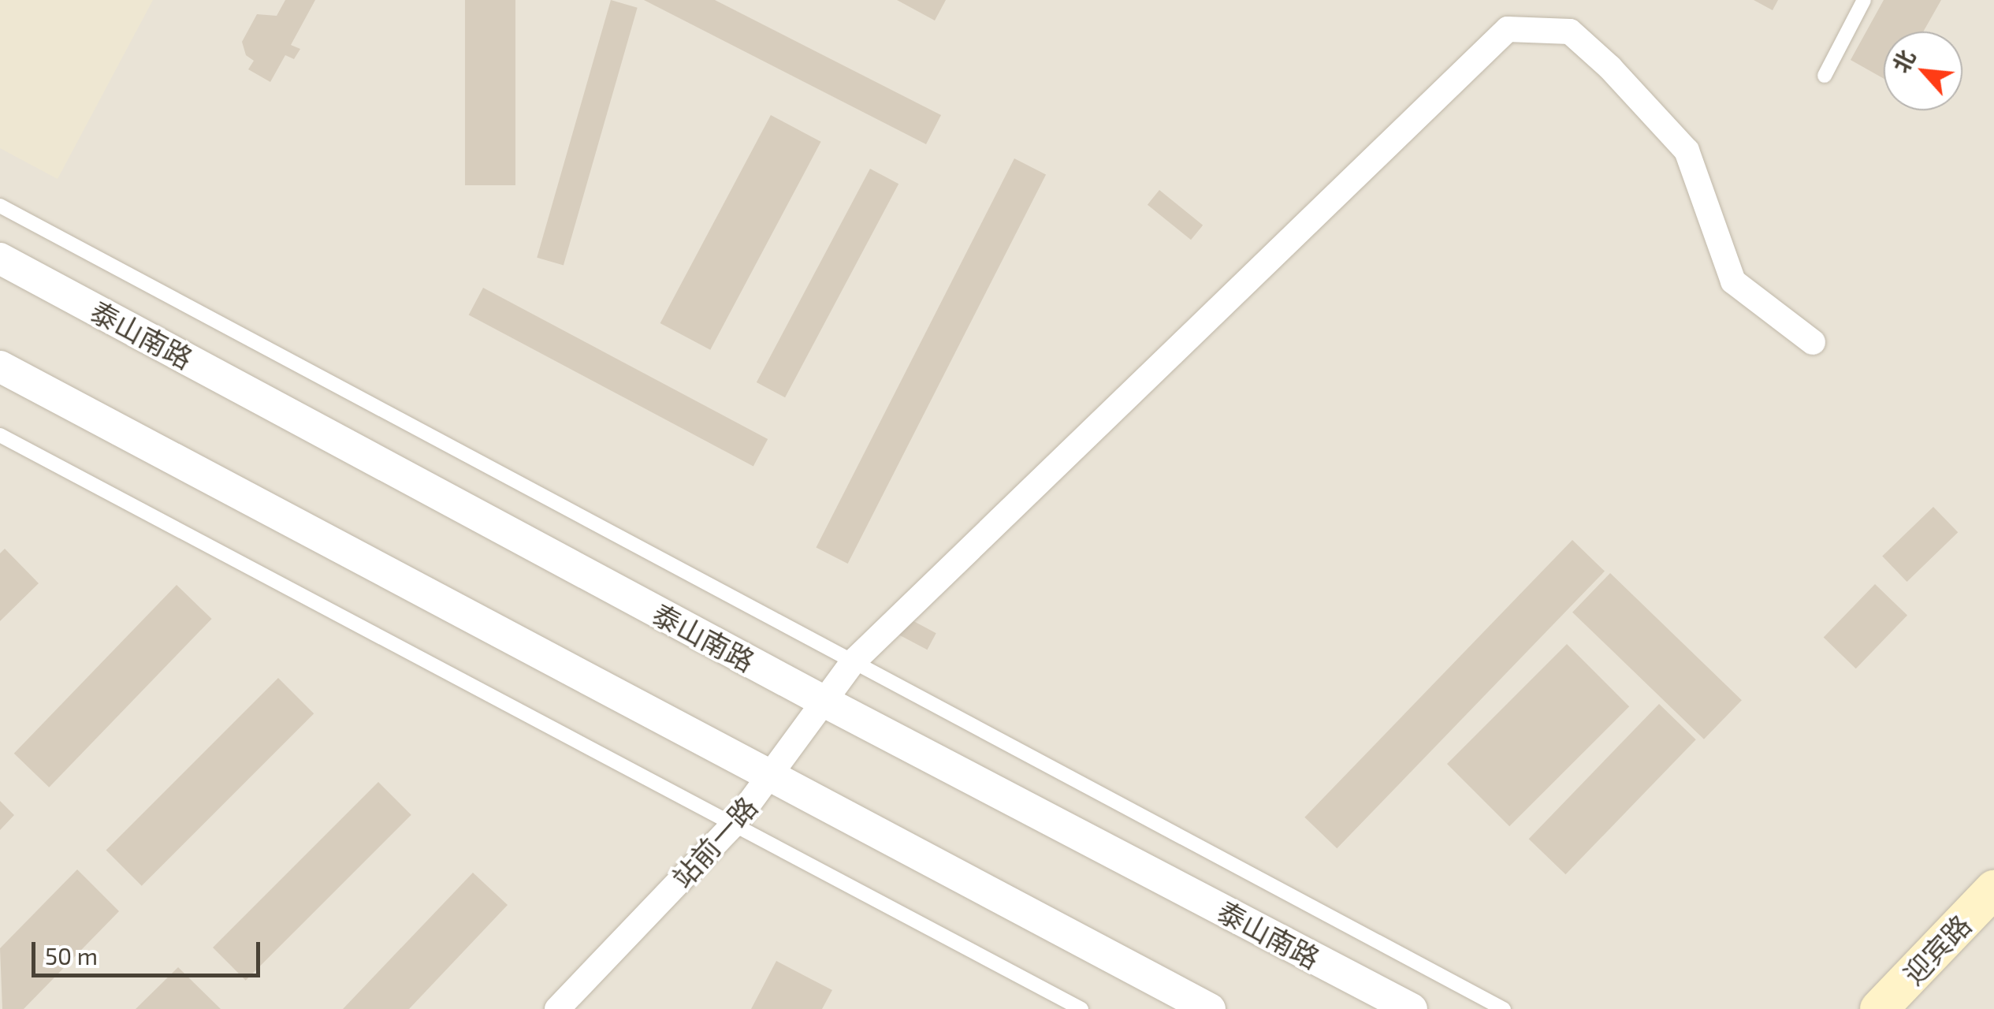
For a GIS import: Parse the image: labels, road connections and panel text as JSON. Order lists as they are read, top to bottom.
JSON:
{
  "streets": {
    "main road": ["迎宾路"],
    "street": ["泰山南路", "站前一路"]
  },
  "crossings": [
    ["泰山南路", "站前一路"]
  ],
  "scale_bar": "50 m",
  "north": "top left"
}
